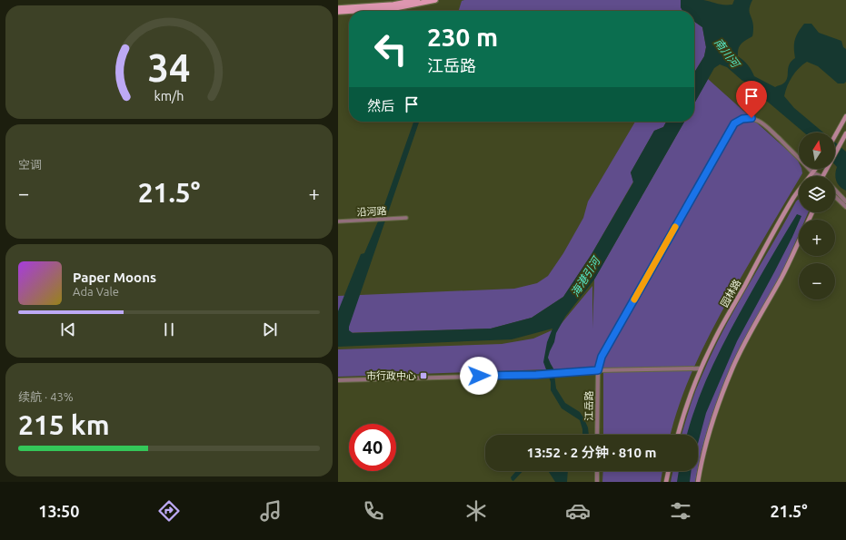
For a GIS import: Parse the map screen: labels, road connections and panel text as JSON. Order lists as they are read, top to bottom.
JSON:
{
  "streets": {
    "main road": ["园林路"],
    "street": ["沿河路", "江岳路"]
  },
  "crossings": [
    ["园林路", "江岳路"]
  ],
  "water": ["南川河", "海港引河"],
  "places": {
    "transit": ["市行政中心"]
  },
  "north": "top",
  "page": {
    "turn": ["230 m", "江岳路"],
    "then": "然后",
    "tile": [
      "空调",
      ["续航 · 43%", "215 km"]
    ],
    "map_buttons": ["+", "−"],
    "heat": ["−", "21.5°", "+"],
    "song": ["Paper Moons", "Ada Vale"],
    "limit": "40",
    "trip": "13:52 · 2 分钟 · 810 m",
    "tabs": ["13:50", "21.5°"],
    "gauge": ["34", "km/h"]
  }
}
